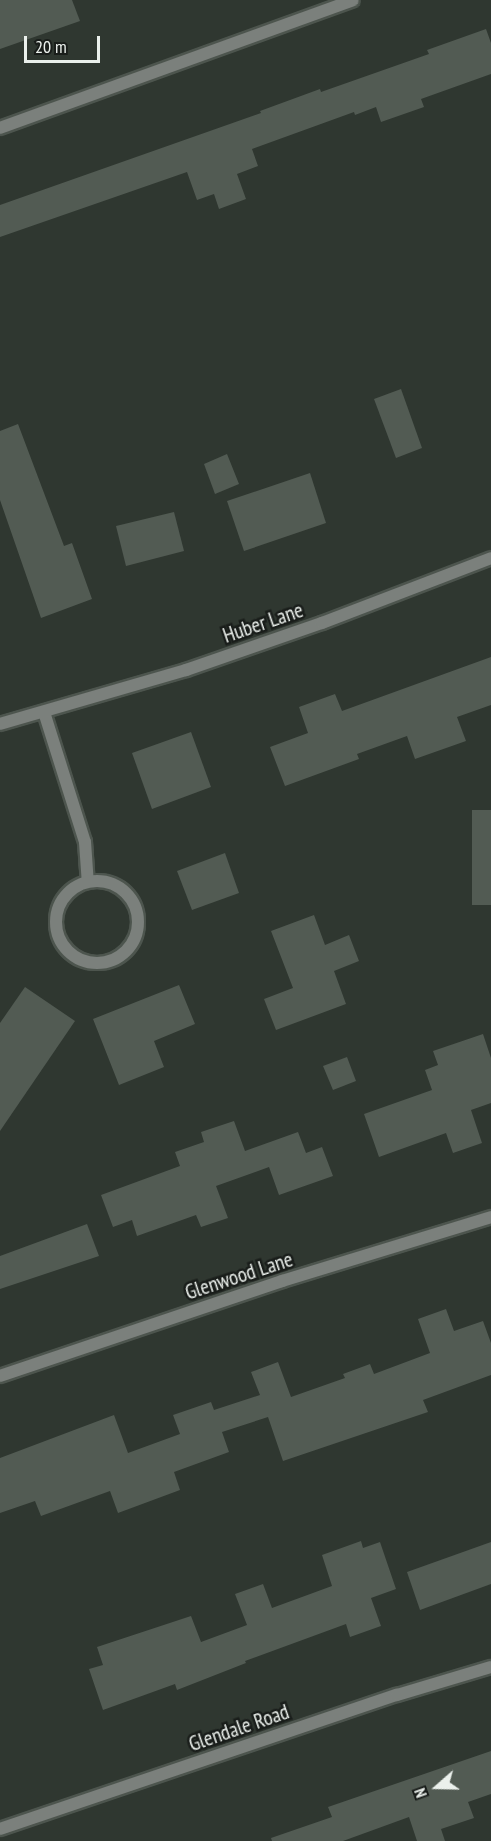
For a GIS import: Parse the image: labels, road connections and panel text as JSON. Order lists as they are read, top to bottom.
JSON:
{
  "streets": {
    "street": ["Huber Lane", "Glenwood Lane", "Glendale Road"]
  },
  "scale_bar": "20 m",
  "north": "left"
}
